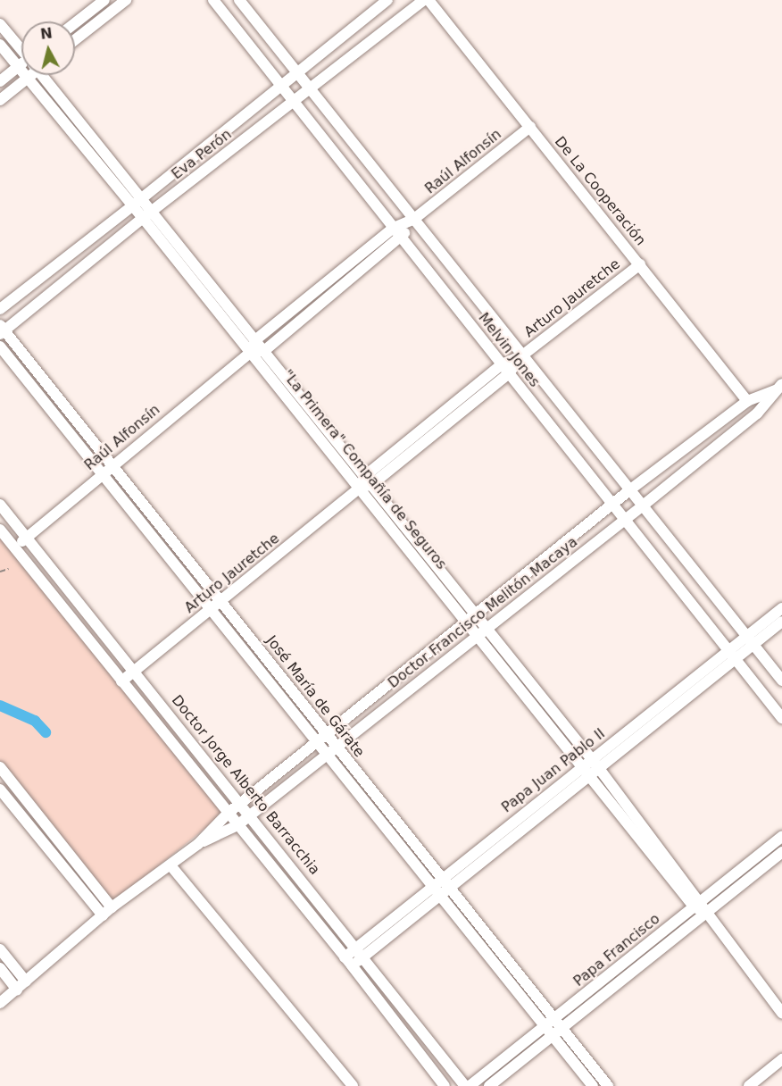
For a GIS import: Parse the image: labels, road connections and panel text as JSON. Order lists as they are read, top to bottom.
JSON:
{
  "streets": {
    "street": [
      "Eva Perón",
      "Raúl Alfonsín",
      "De La Cooperación",
      "Arturo Jauretche",
      "Melvin Jones",
      "\"La Primera\" Compañía de Seguros",
      "Doctor Francisco Melitón Macaya",
      "José María de Gárate",
      "Papa Juan Pablo II",
      "Doctor Jorge Alberto Barracchia",
      "Papa Francisco"
    ]
  },
  "crossings": [
    ["Eva Perón", "Melvin Jones"],
    ["Eva Perón", "\"La Primera\" Compañía de Seguros"],
    ["Eva Perón", "José María de Gárate"],
    ["Raúl Alfonsín", "De La Cooperación"],
    ["Raúl Alfonsín", "Melvin Jones"],
    ["Raúl Alfonsín", "\"La Primera\" Compañía de Seguros"],
    ["Raúl Alfonsín", "José María de Gárate"],
    ["Raúl Alfonsín", "Doctor Jorge Alberto Barracchia"],
    ["De La Cooperación", "Arturo Jauretche"],
    ["De La Cooperación", "Doctor Francisco Melitón Macaya"],
    ["Arturo Jauretche", "Melvin Jones"],
    ["Arturo Jauretche", "\"La Primera\" Compañía de Seguros"],
    ["Arturo Jauretche", "José María de Gárate"],
    ["Arturo Jauretche", "Doctor Jorge Alberto Barracchia"],
    ["Melvin Jones", "Doctor Francisco Melitón Macaya"],
    ["Melvin Jones", "Papa Juan Pablo II"],
    ["\"La Primera\" Compañía de Seguros", "Doctor Francisco Melitón Macaya"],
    ["\"La Primera\" Compañía de Seguros", "Papa Juan Pablo II"],
    ["\"La Primera\" Compañía de Seguros", "Papa Francisco"],
    ["Doctor Francisco Melitón Macaya", "José María de Gárate"],
    ["Doctor Francisco Melitón Macaya", "Doctor Jorge Alberto Barracchia"],
    ["José María de Gárate", "Papa Juan Pablo II"],
    ["José María de Gárate", "Papa Francisco"],
    ["Papa Juan Pablo II", "Doctor Jorge Alberto Barracchia"]
  ],
  "north": "top"
}
